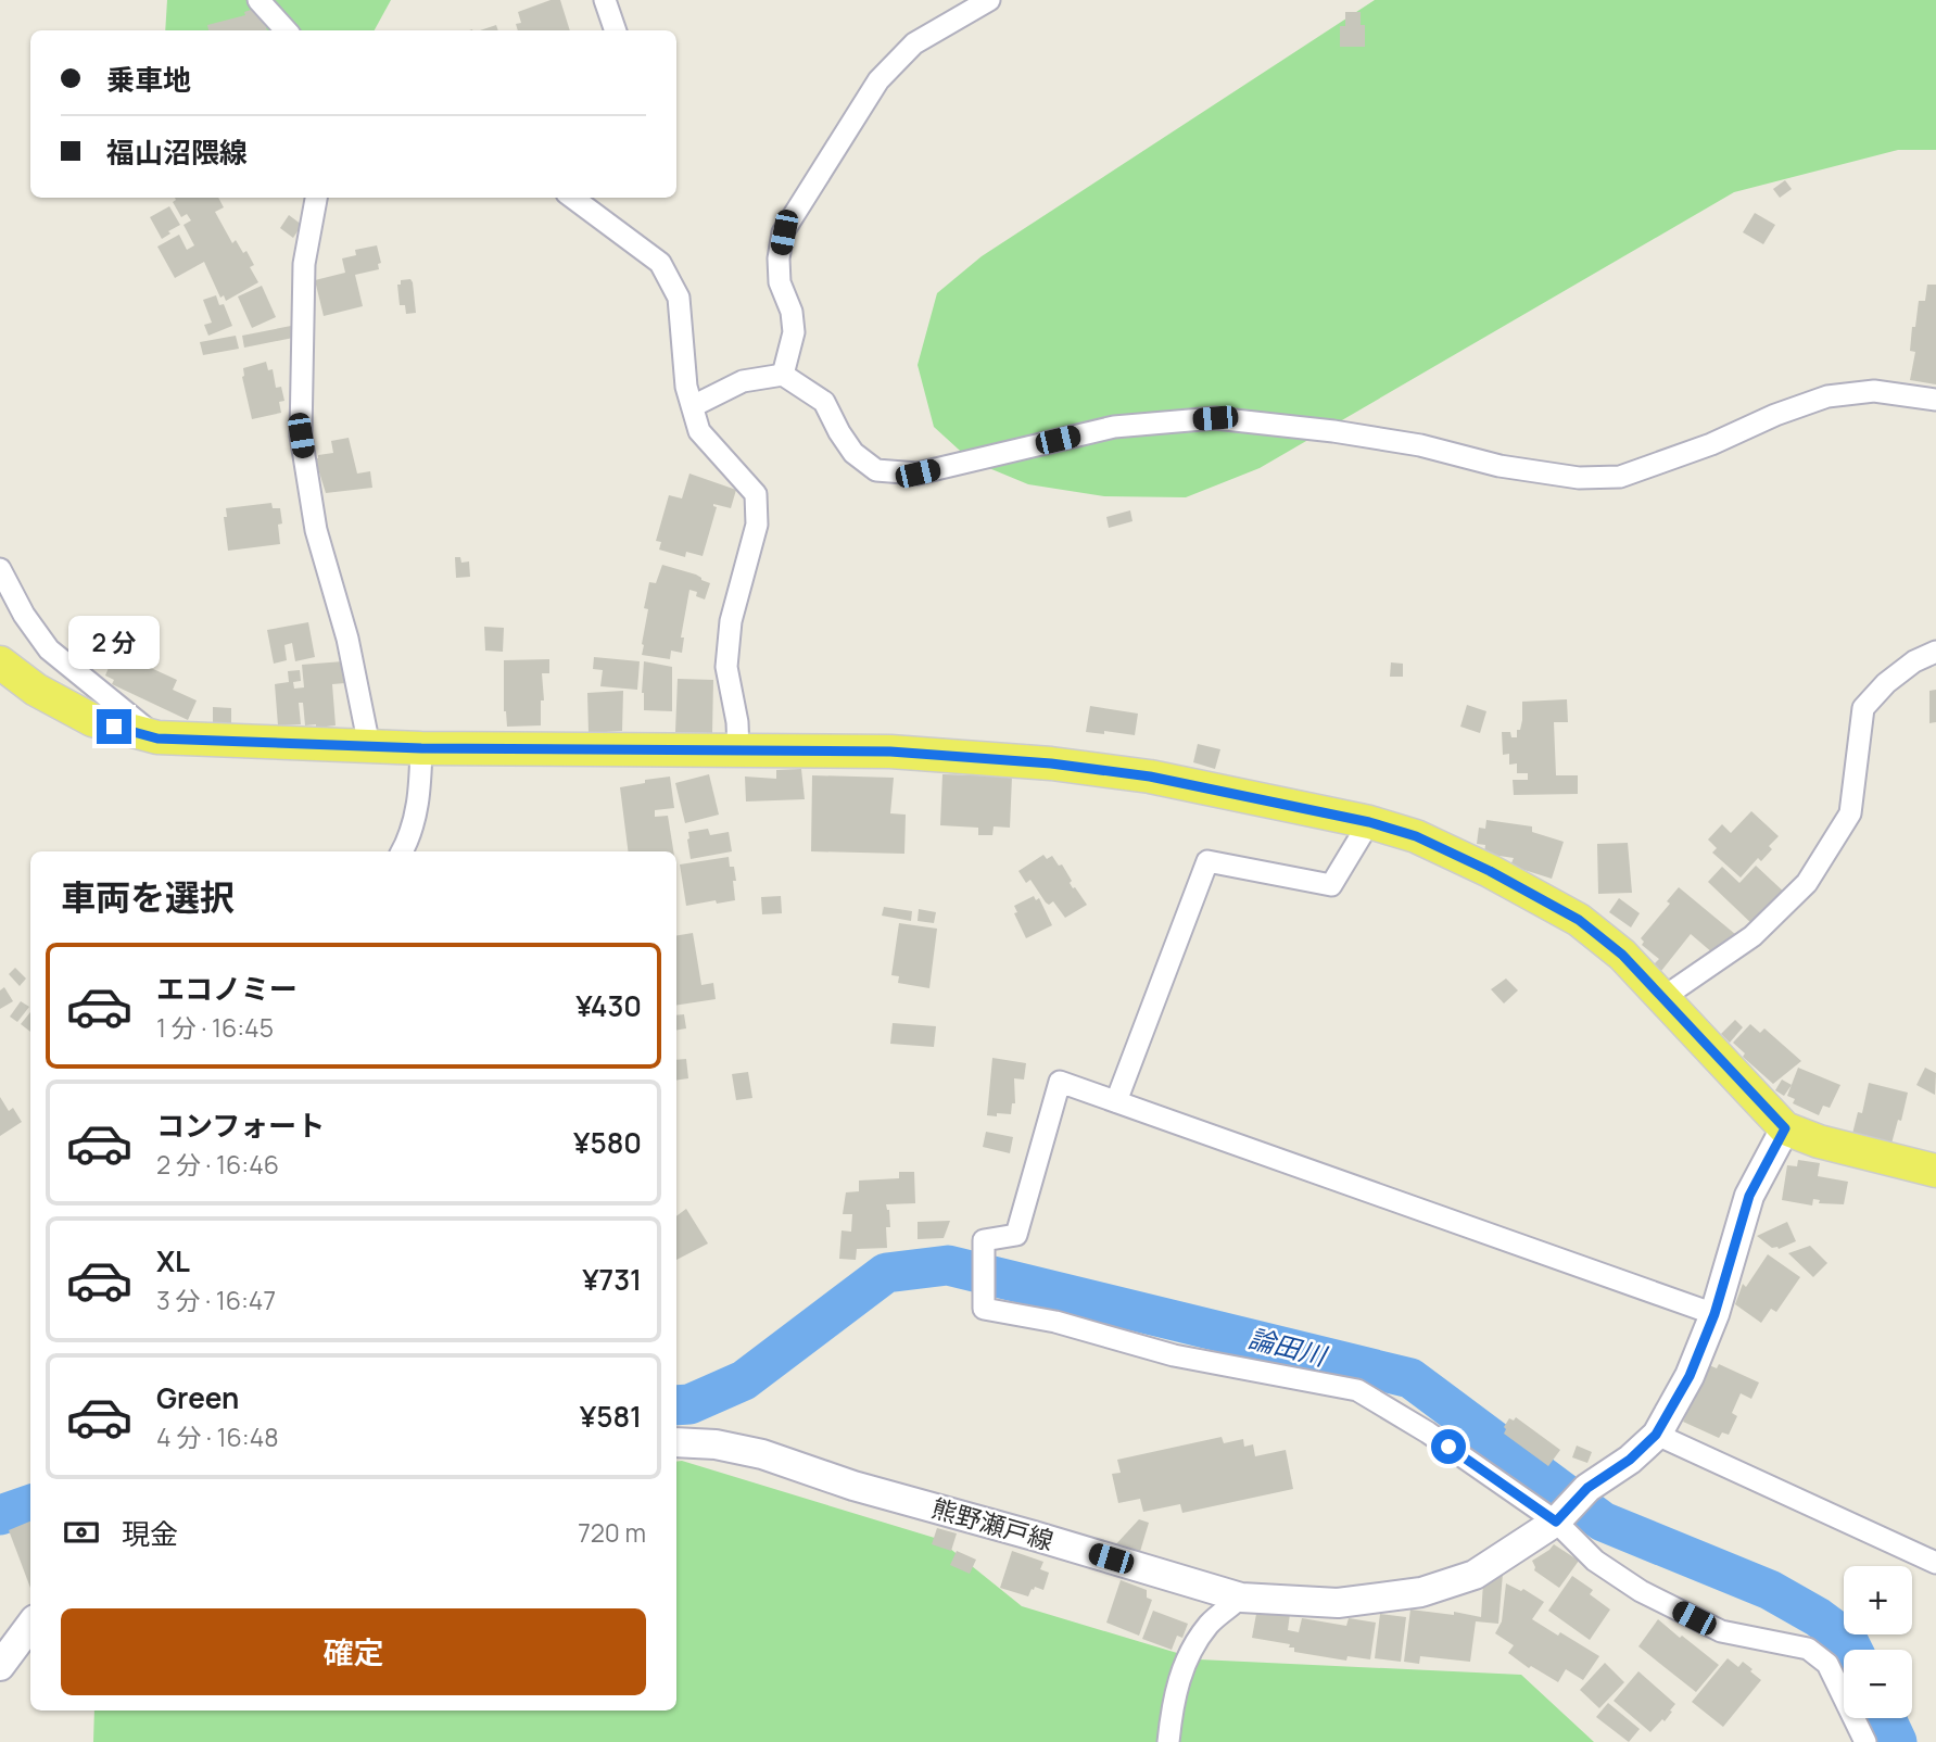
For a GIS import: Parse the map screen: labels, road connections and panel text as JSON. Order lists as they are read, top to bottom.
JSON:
{
  "streets": {
    "main road": ["熊野瀬戸線"]
  },
  "water": ["論田川"],
  "page": {
    "banner": ["乗車地", "福山沼隈線"],
    "bubble": "2 分",
    "heading": "車両を選択",
    "list": [
      {
        "name": "エコノミー",
        "note": "1 分 · 16:45",
        "value": "¥430"
      },
      {
        "name": "コンフォート",
        "note": "2 分 · 16:46",
        "value": "¥580"
      },
      {
        "name": "XL",
        "note": "3 分 · 16:47",
        "value": "¥731"
      },
      {
        "name": "Green",
        "note": "4 分 · 16:48",
        "value": "¥581"
      }
    ],
    "pay": ["現金", "720 m"],
    "map_buttons": ["+", "−"],
    "buttons": "確定"
  }
}
